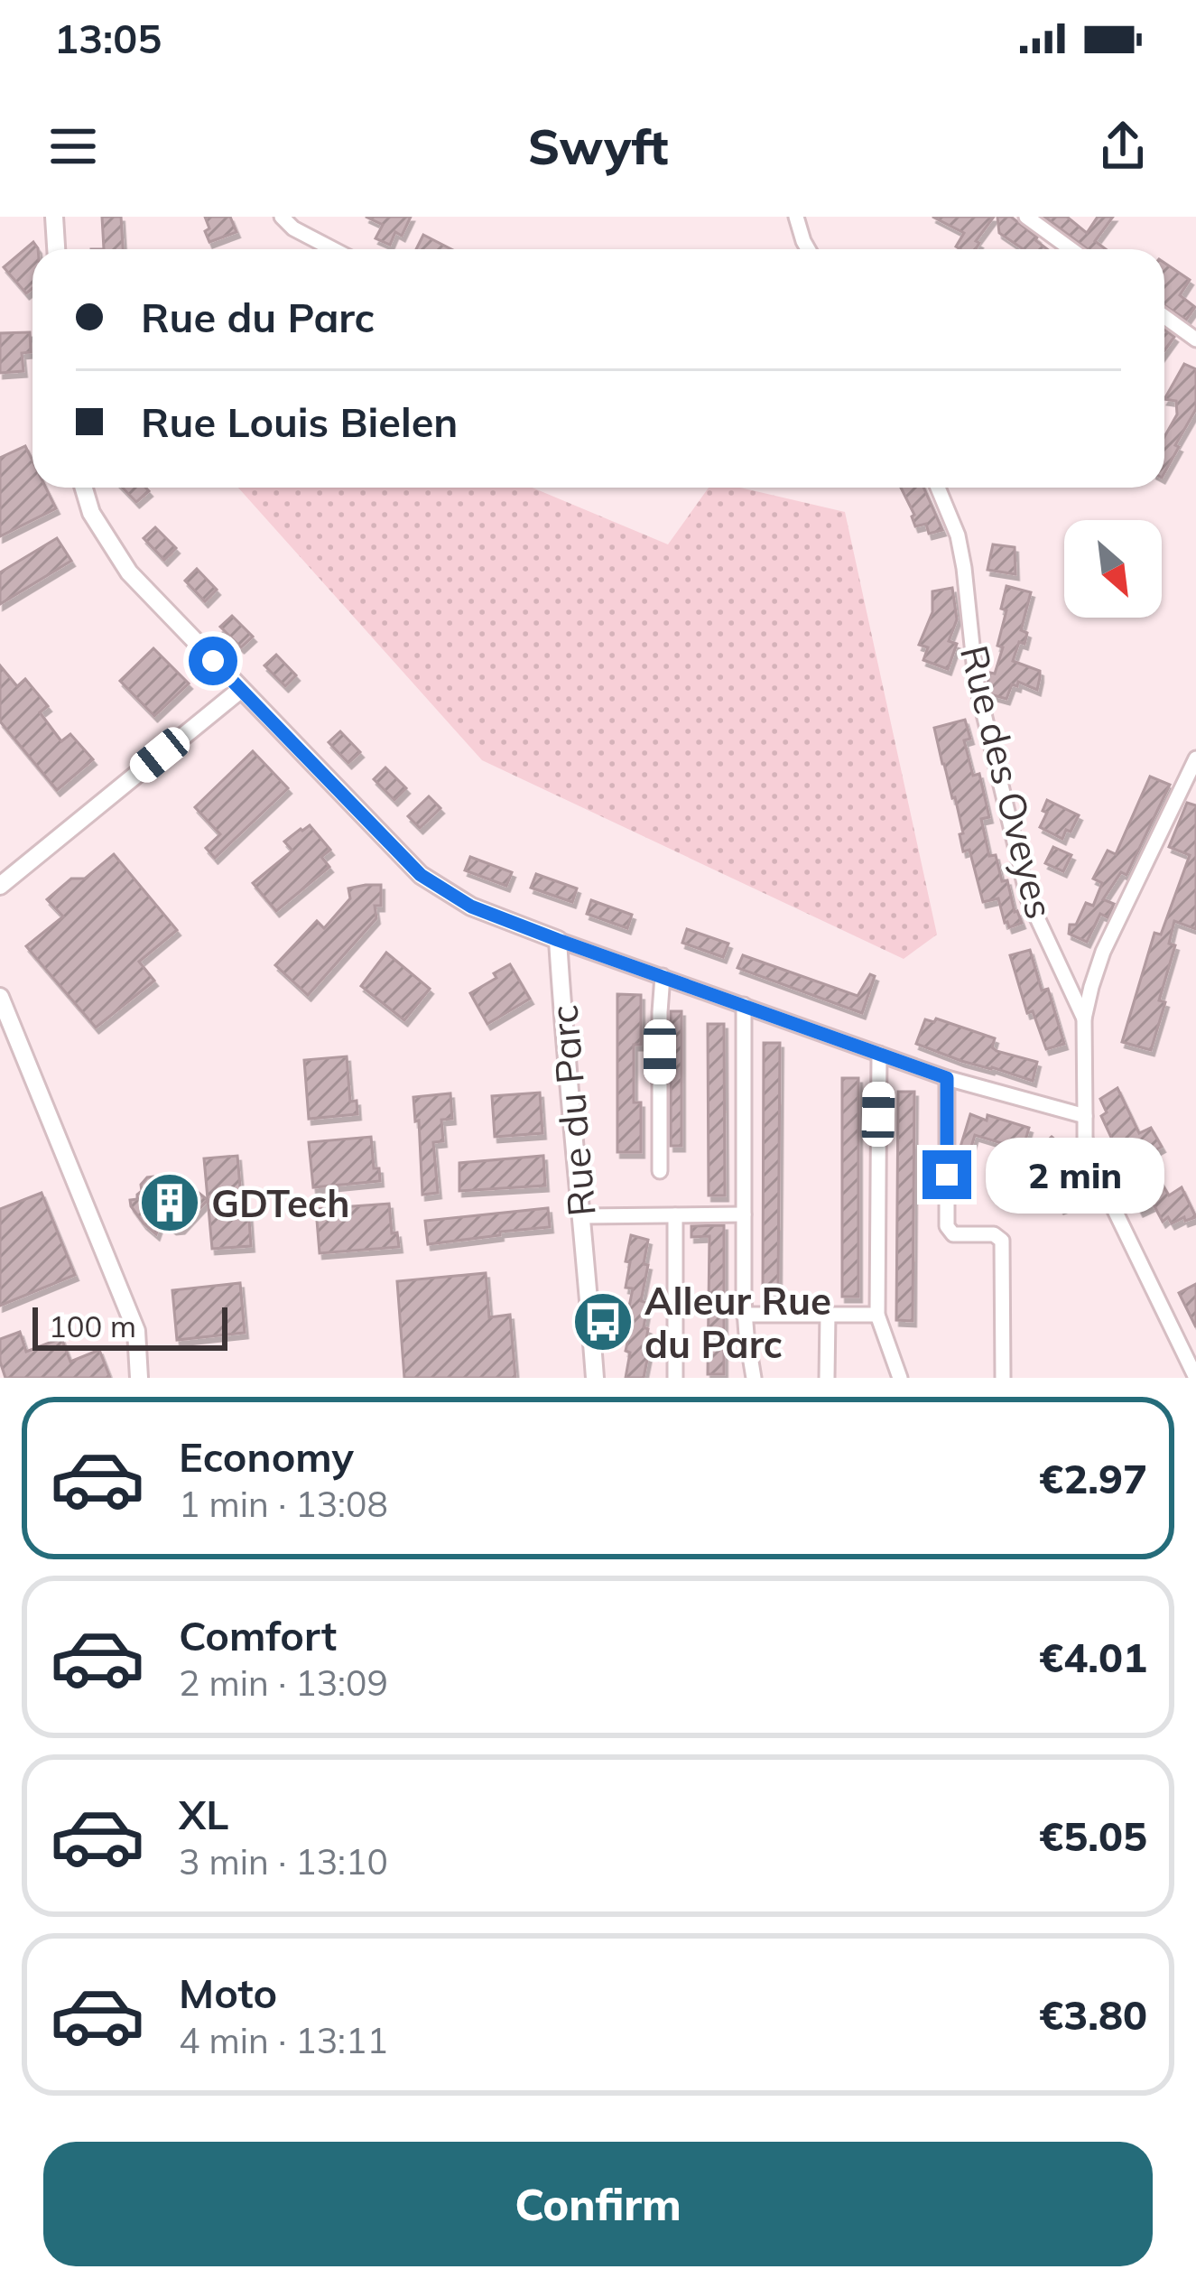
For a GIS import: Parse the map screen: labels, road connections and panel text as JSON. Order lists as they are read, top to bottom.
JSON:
{
  "streets": {
    "street": ["Rue des Oveyes", "Rue du Parc"]
  },
  "places": {
    "building": ["GDTech"],
    "bus stop": ["Alleur Rue du Parc"]
  },
  "scale_bar": "100 m",
  "north": "bottom right",
  "page": {
    "status": "13:05",
    "header": "Swyft",
    "banner": ["Rue du Parc", "Rue Louis Bielen"],
    "bubble": "2 min",
    "scale": "100 m",
    "list": [
      {
        "name": "Economy",
        "note": "1 min · 13:08",
        "value": "€2.97"
      },
      {
        "name": "Comfort",
        "note": "2 min · 13:09",
        "value": "€4.01"
      },
      {
        "name": "XL",
        "note": "3 min · 13:10",
        "value": "€5.05"
      },
      {
        "name": "Moto",
        "note": "4 min · 13:11",
        "value": "€3.80"
      }
    ],
    "buttons": "Confirm"
  }
}
